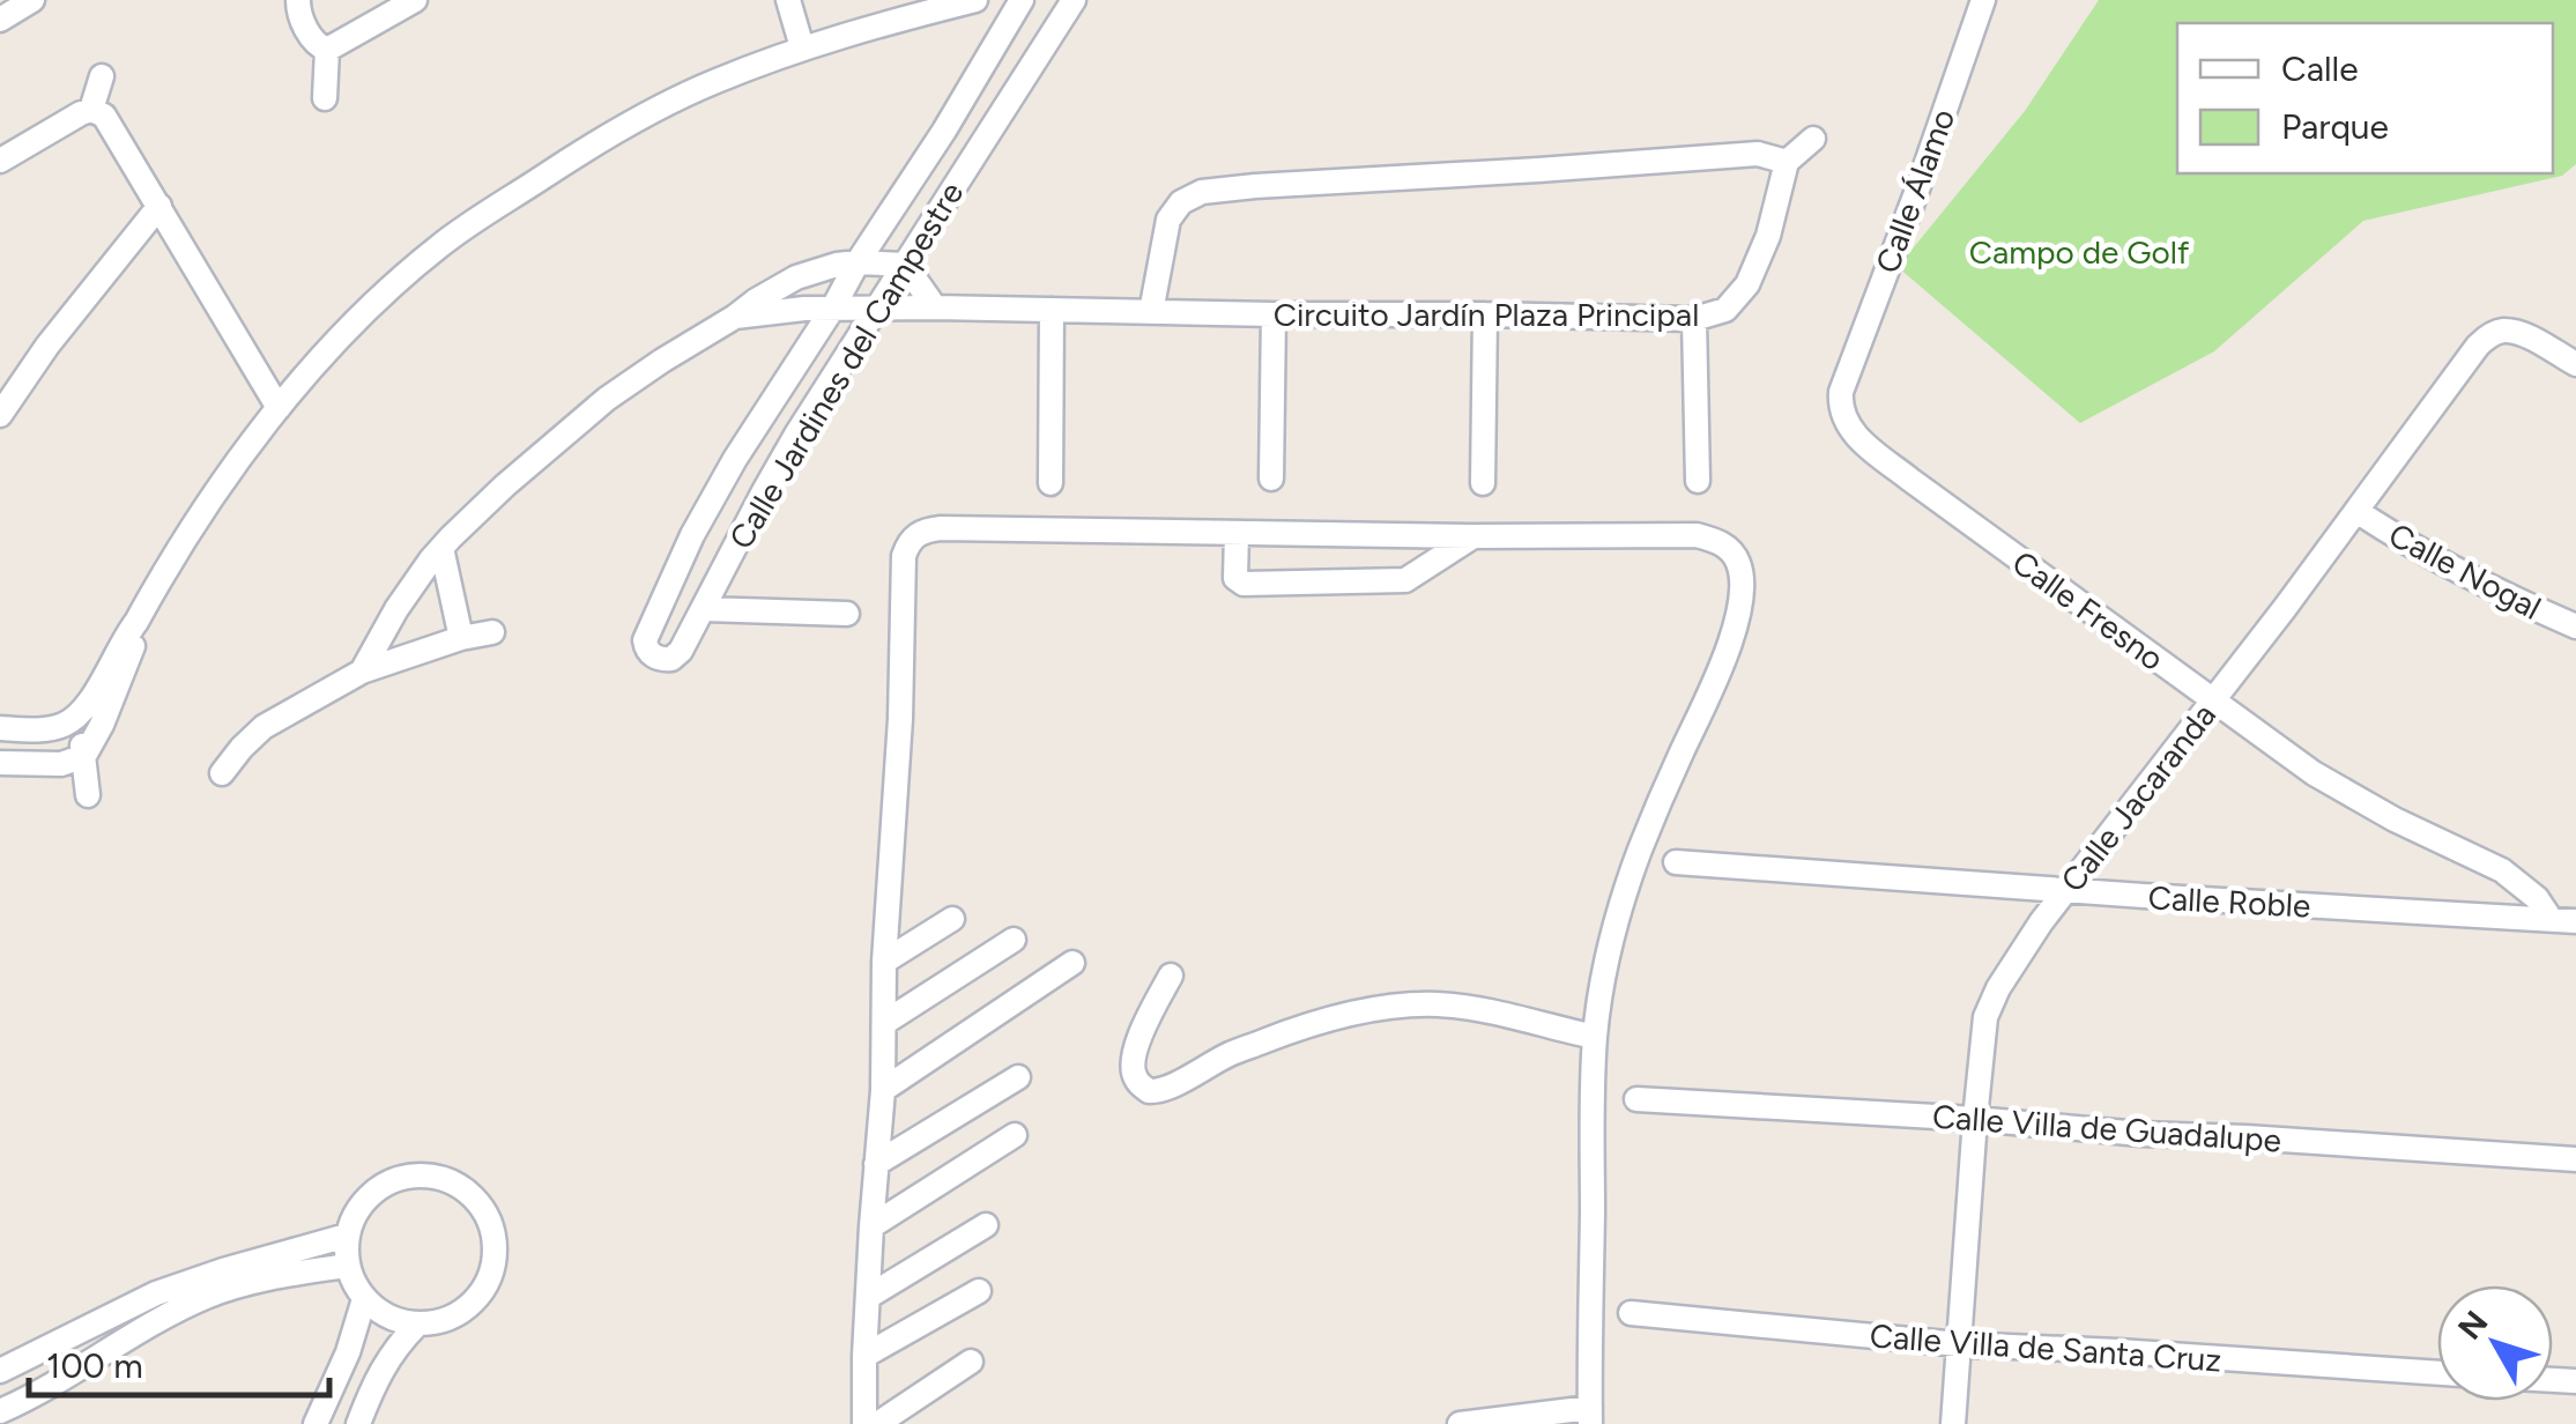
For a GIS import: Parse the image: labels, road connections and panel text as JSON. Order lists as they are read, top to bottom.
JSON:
{
  "streets": {
    "street": [
      "Calle Álamo",
      "Circuito Jardín Plaza Principal",
      "Calle Jardines del Campestre",
      "Calle Nogal",
      "Calle Fresno",
      "Calle Jacaranda",
      "Calle Roble",
      "Calle Villa de Guadalupe",
      "Calle Villa de Santa Cruz"
    ]
  },
  "crossings": [
    ["Calle Álamo", "Calle Fresno"],
    ["Circuito Jardín Plaza Principal", "Calle Jardines del Campestre"],
    ["Calle Nogal", "Calle Jacaranda"],
    ["Calle Fresno", "Calle Jacaranda"],
    ["Calle Fresno", "Calle Roble"],
    ["Calle Jacaranda", "Calle Roble"],
    ["Calle Jacaranda", "Calle Villa de Guadalupe"],
    ["Calle Jacaranda", "Calle Villa de Santa Cruz"]
  ],
  "parks": ["Campo de Golf"],
  "legend": ["Calle", "Parque"],
  "scale_bar": "100 m",
  "north": "top left"
}
